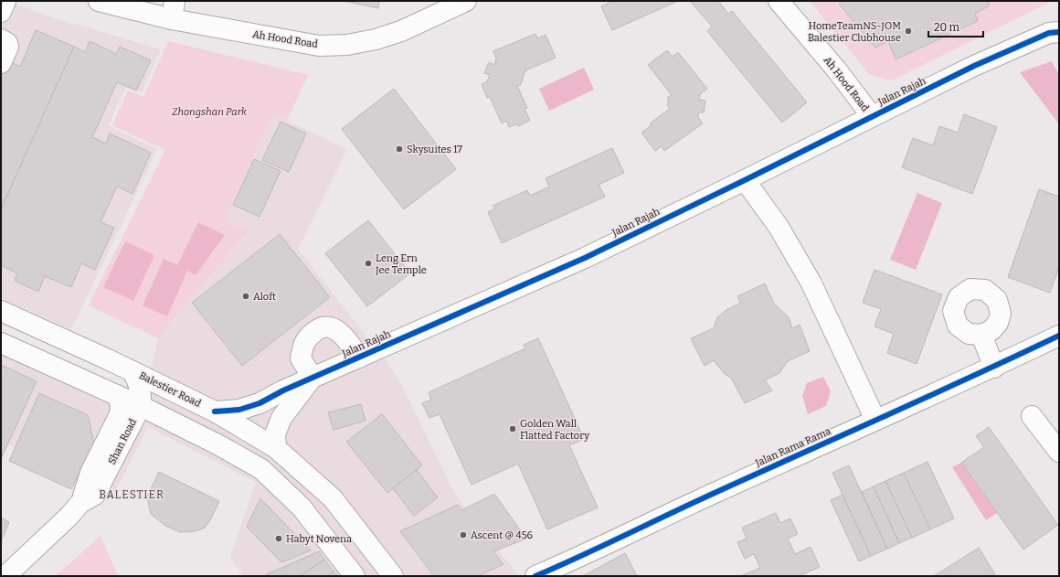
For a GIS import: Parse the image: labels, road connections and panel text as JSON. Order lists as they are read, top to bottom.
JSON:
{
  "streets": {
    "street": [
      "Ah Hood Road",
      "Jalan Rajah",
      "Balestier Road",
      "Shan Road",
      "Jalan Rama Rama"
    ]
  },
  "crossings": [
    ["Ah Hood Road", "Jalan Rajah"],
    ["Jalan Rajah", "Balestier Road"],
    ["Balestier Road", "Shan Road"]
  ],
  "districts": ["BALESTIER"],
  "parks": ["Zhongshan Park"],
  "places": [
    "HomeTeamNS-JOM Balestier Clubhouse",
    "Skysuites 17",
    "Leng Ern Jee Temple",
    "Aloft",
    "Golden Wall Flatted Factory",
    "Ascent @ 456",
    "Habyt Novena"
  ],
  "scale_bar": "20 m"
}
